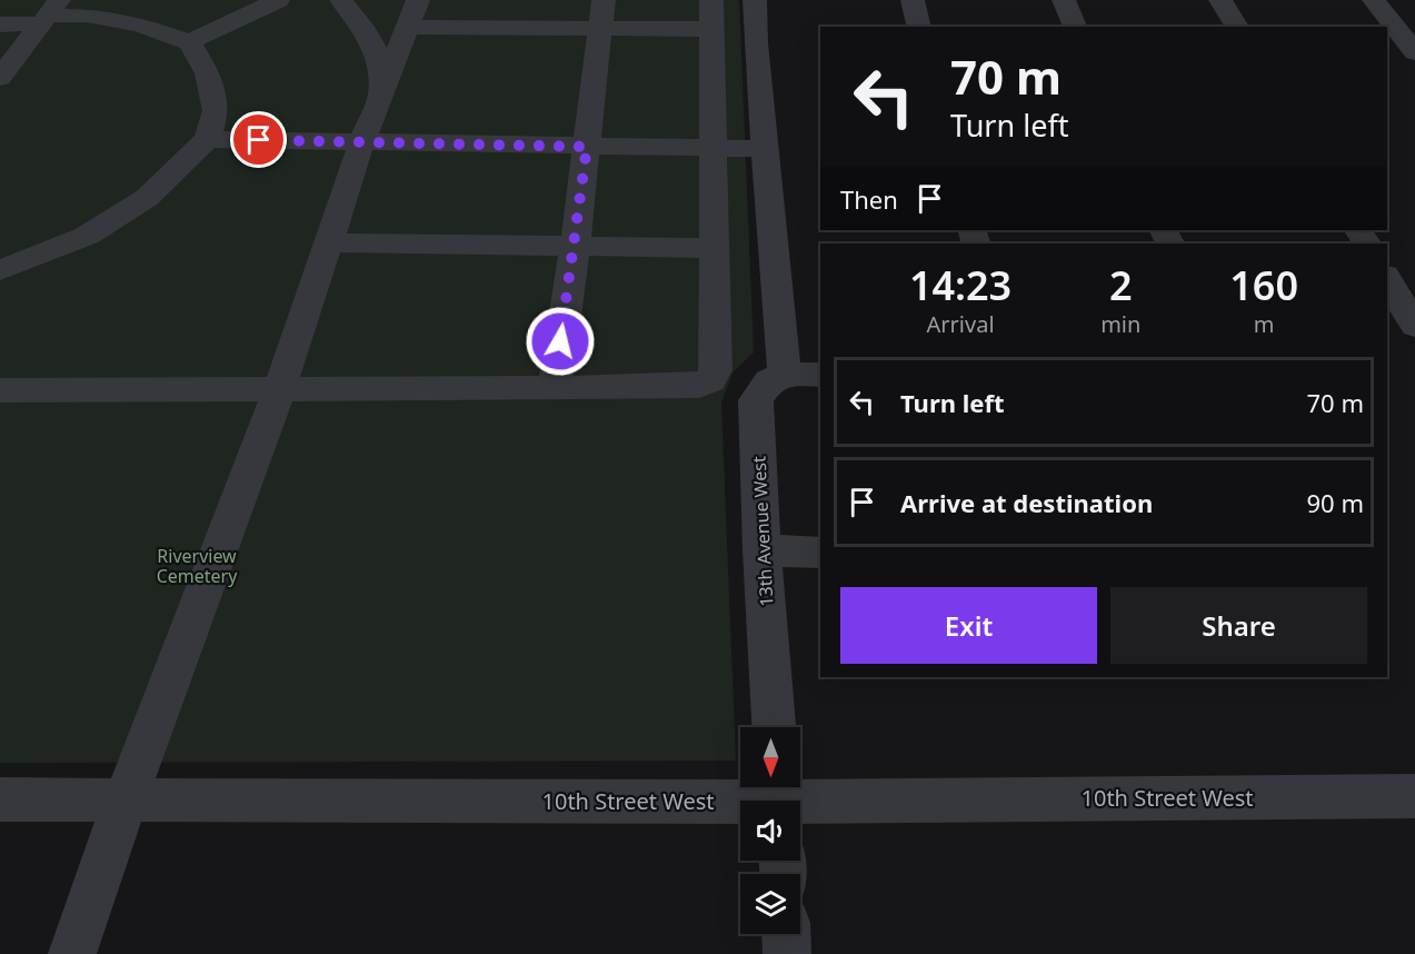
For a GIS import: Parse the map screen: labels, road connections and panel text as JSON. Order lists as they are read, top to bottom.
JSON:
{
  "streets": {
    "street": ["13th Avenue West", "10th Street West"]
  },
  "parks": ["Riverview Cemetery"],
  "north": "bottom",
  "page": {
    "turn": ["70 m", "Turn left"],
    "then": "Then",
    "eta": [
      "14:23",
      "Arrival",
      "2",
      "min",
      "160",
      "m"
    ],
    "list": [
      {
        "name": "Turn left",
        "value": "70 m"
      },
      {
        "name": "Arrive at destination",
        "value": "90 m"
      }
    ],
    "buttons": ["Exit", "Share"]
  }
}
